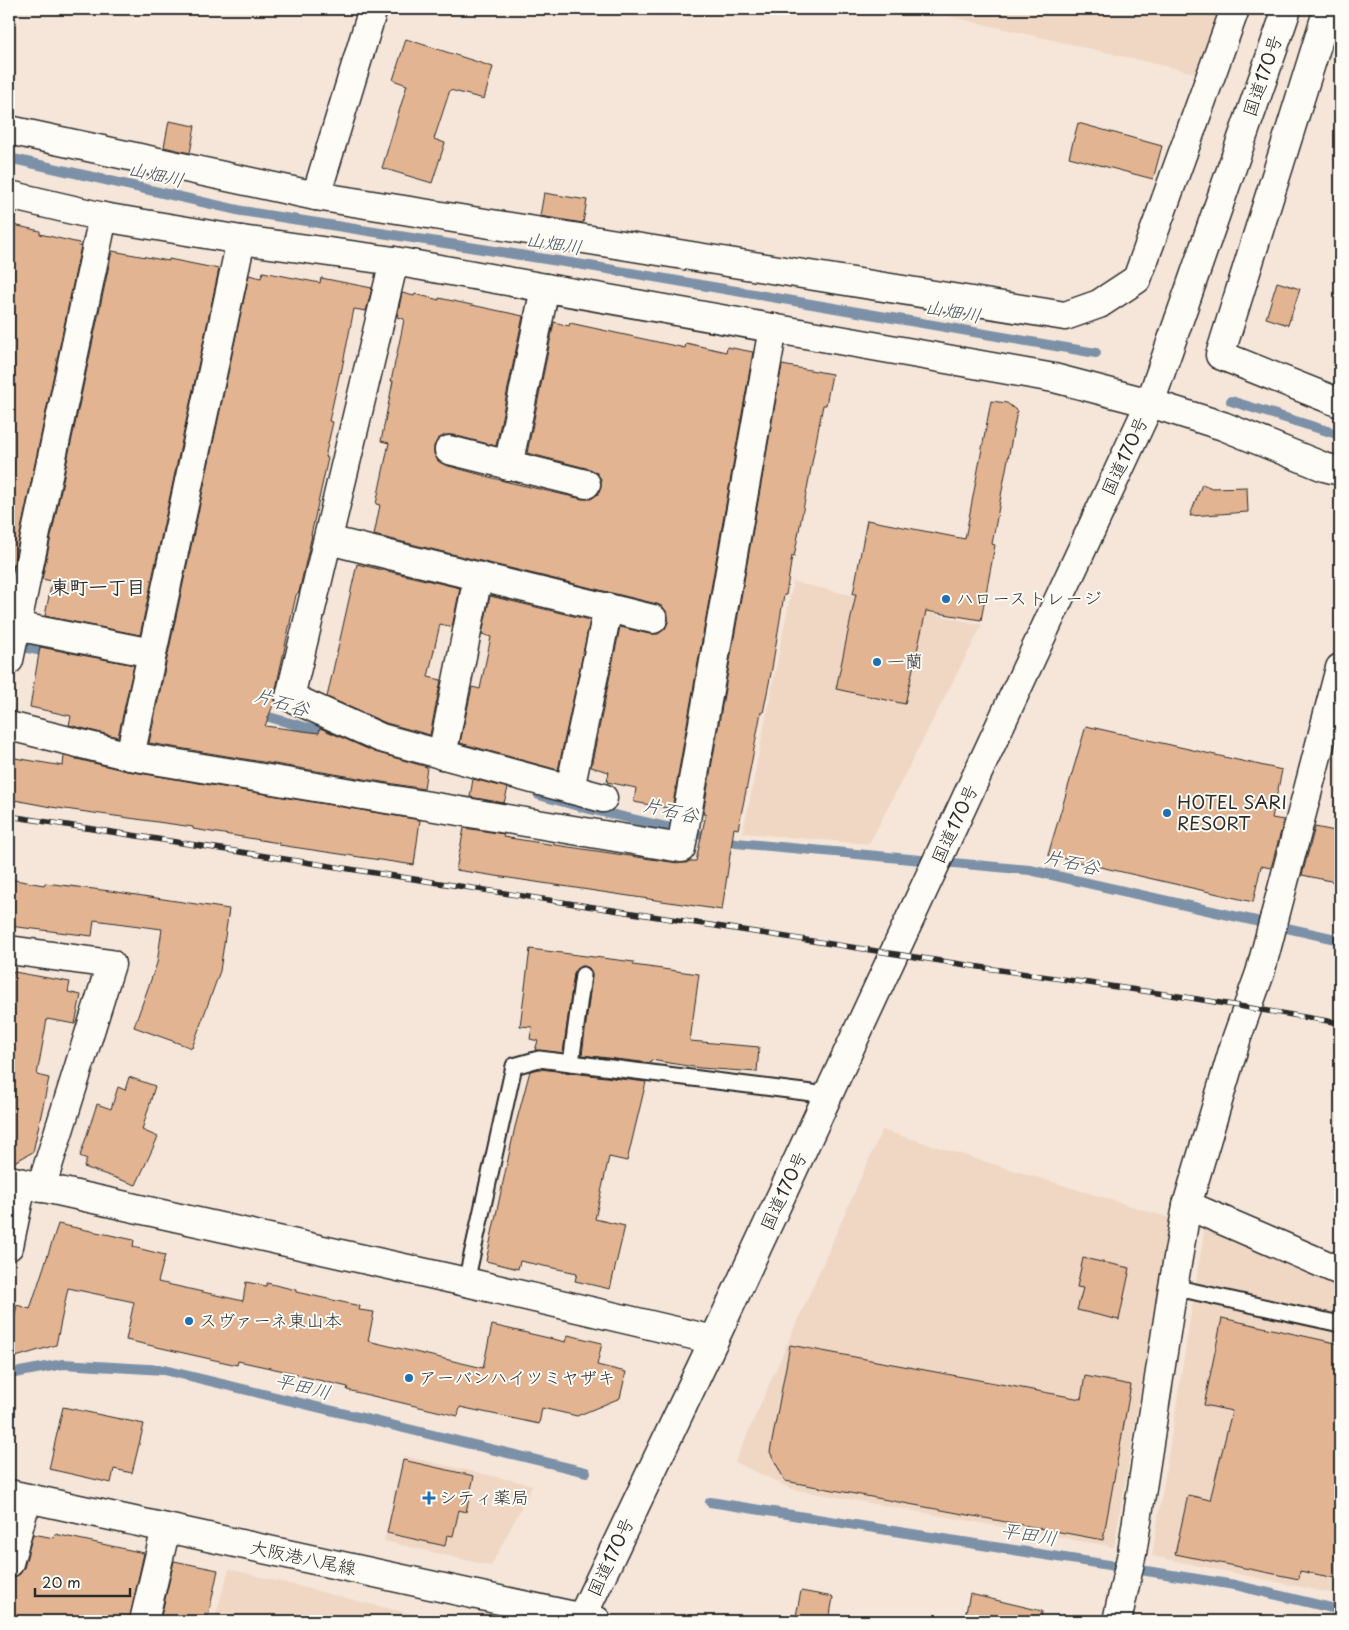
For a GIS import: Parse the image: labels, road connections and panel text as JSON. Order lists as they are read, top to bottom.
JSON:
{
  "streets": {
    "main road": ["国道170号", "大阪港八尾線"]
  },
  "crossings": [
    ["国道170号", "大阪港八尾線"]
  ],
  "districts": ["東町一丁目"],
  "water": ["山畑川", "片石谷", "平田川"],
  "places": {
    "other": [
      "ハローストレージ",
      "一蘭",
      "HOTEL SARI RESORT",
      "スヴァーネ東山本",
      "アーバンハイツミヤザキ"
    ],
    "health": ["シティ薬局"]
  },
  "scale_bar": "20 m"
}
